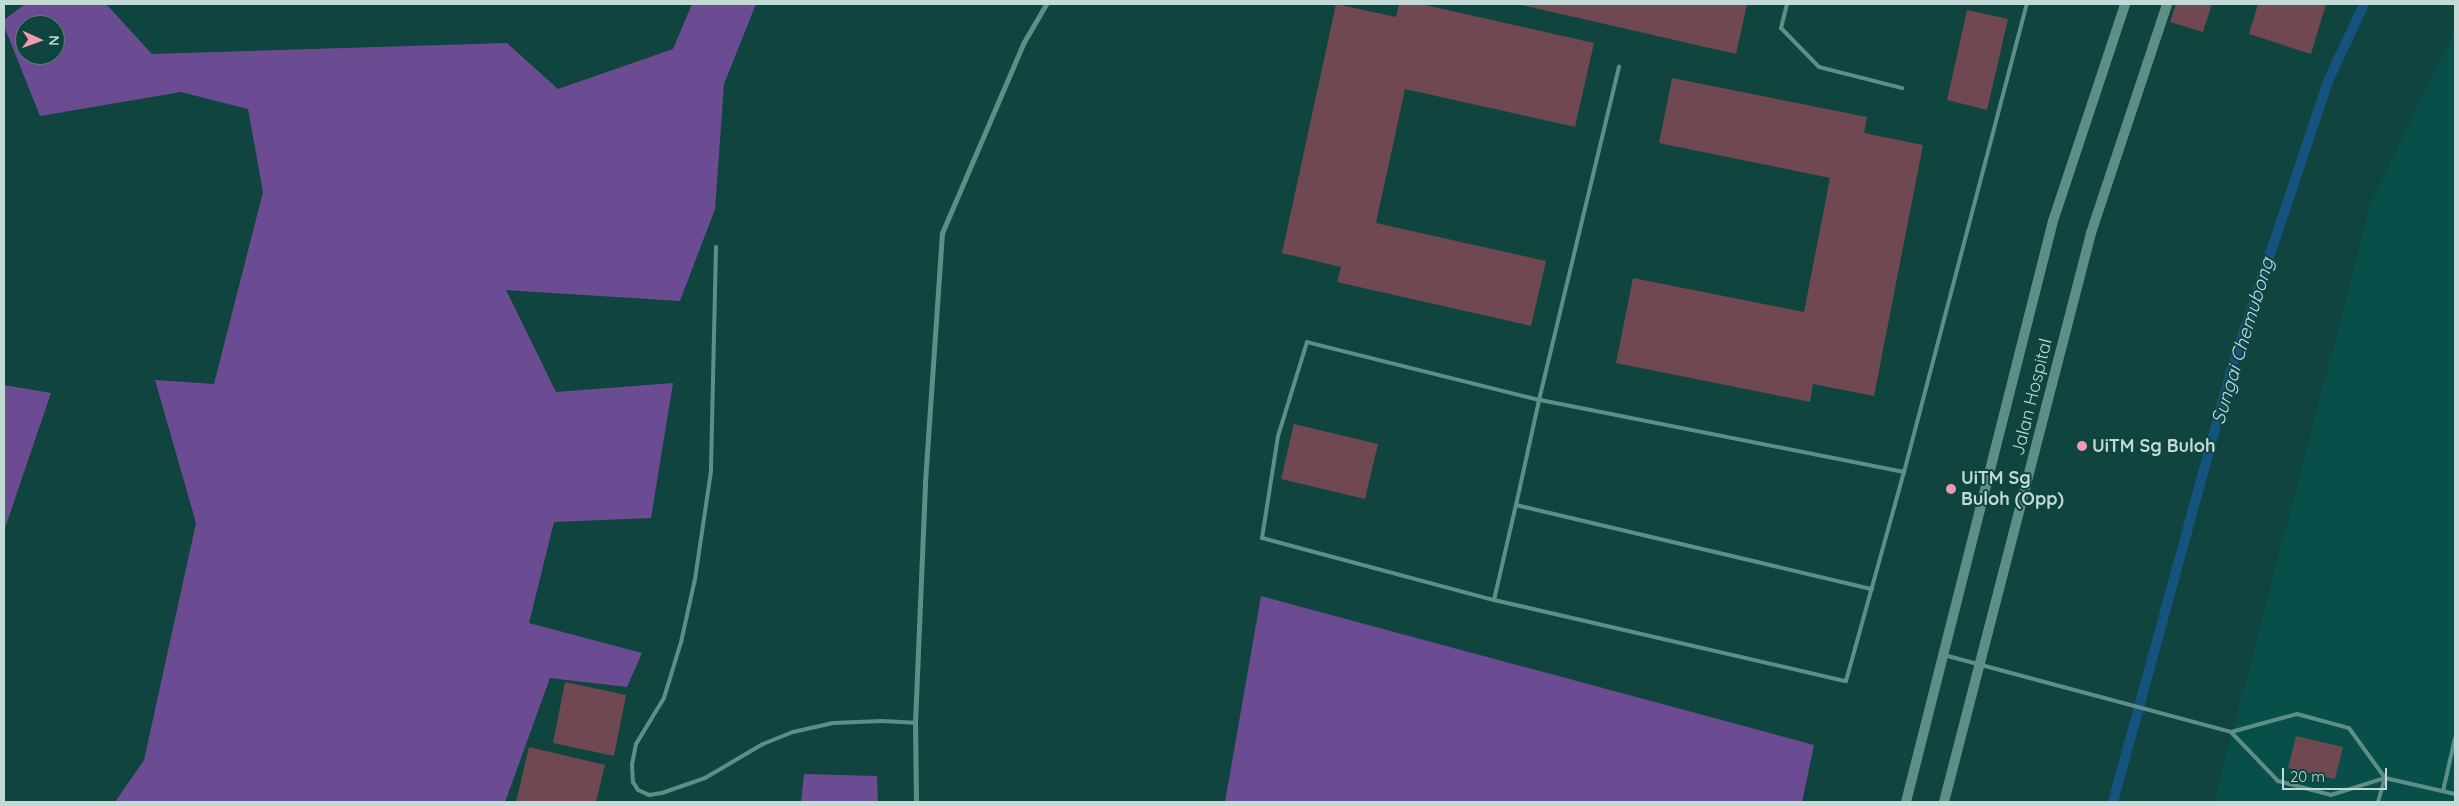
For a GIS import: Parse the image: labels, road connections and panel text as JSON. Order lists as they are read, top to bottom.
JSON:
{
  "streets": {
    "main road": ["Jalan Hospital"]
  },
  "water": ["Sungai Chemubong"],
  "places": ["UiTM Sg Buloh", "UiTM Sg Buloh (Opp)"],
  "scale_bar": "20 m",
  "north": "right"
}
